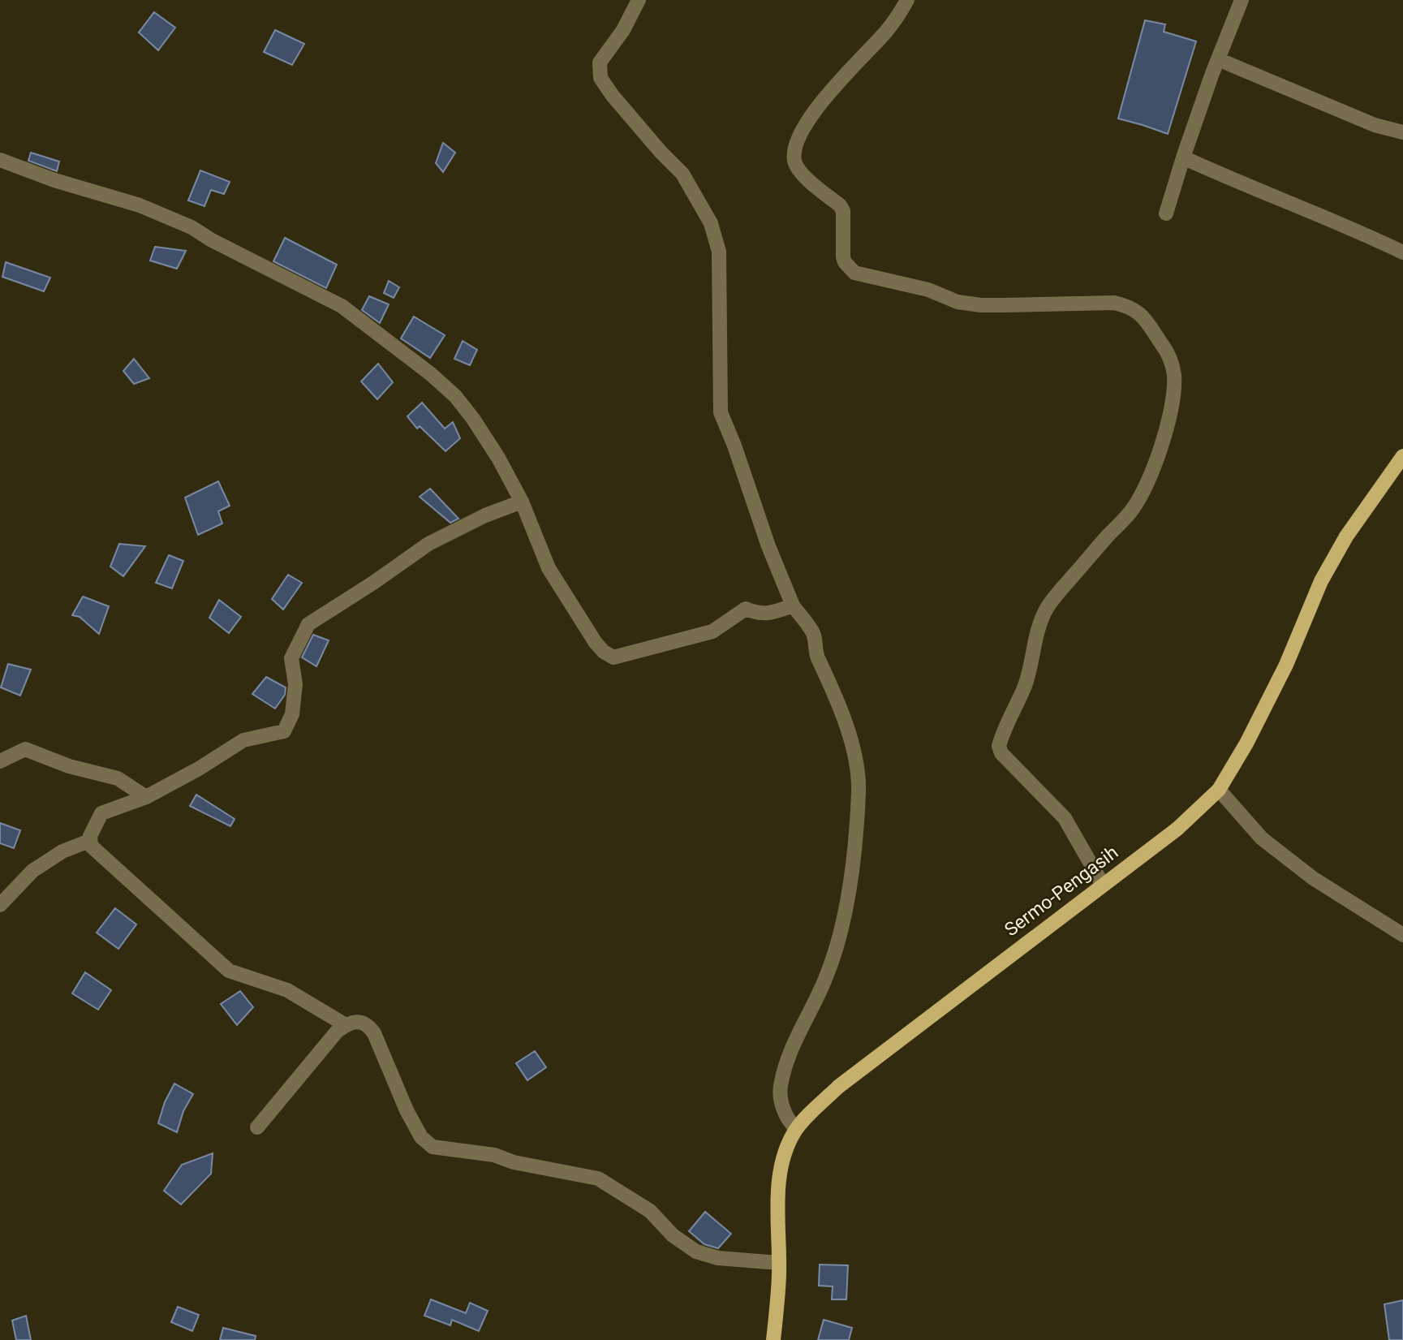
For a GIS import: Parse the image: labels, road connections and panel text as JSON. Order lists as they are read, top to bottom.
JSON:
{
  "streets": {
    "main road": ["Sermo-Pengasih"]
  }
}
